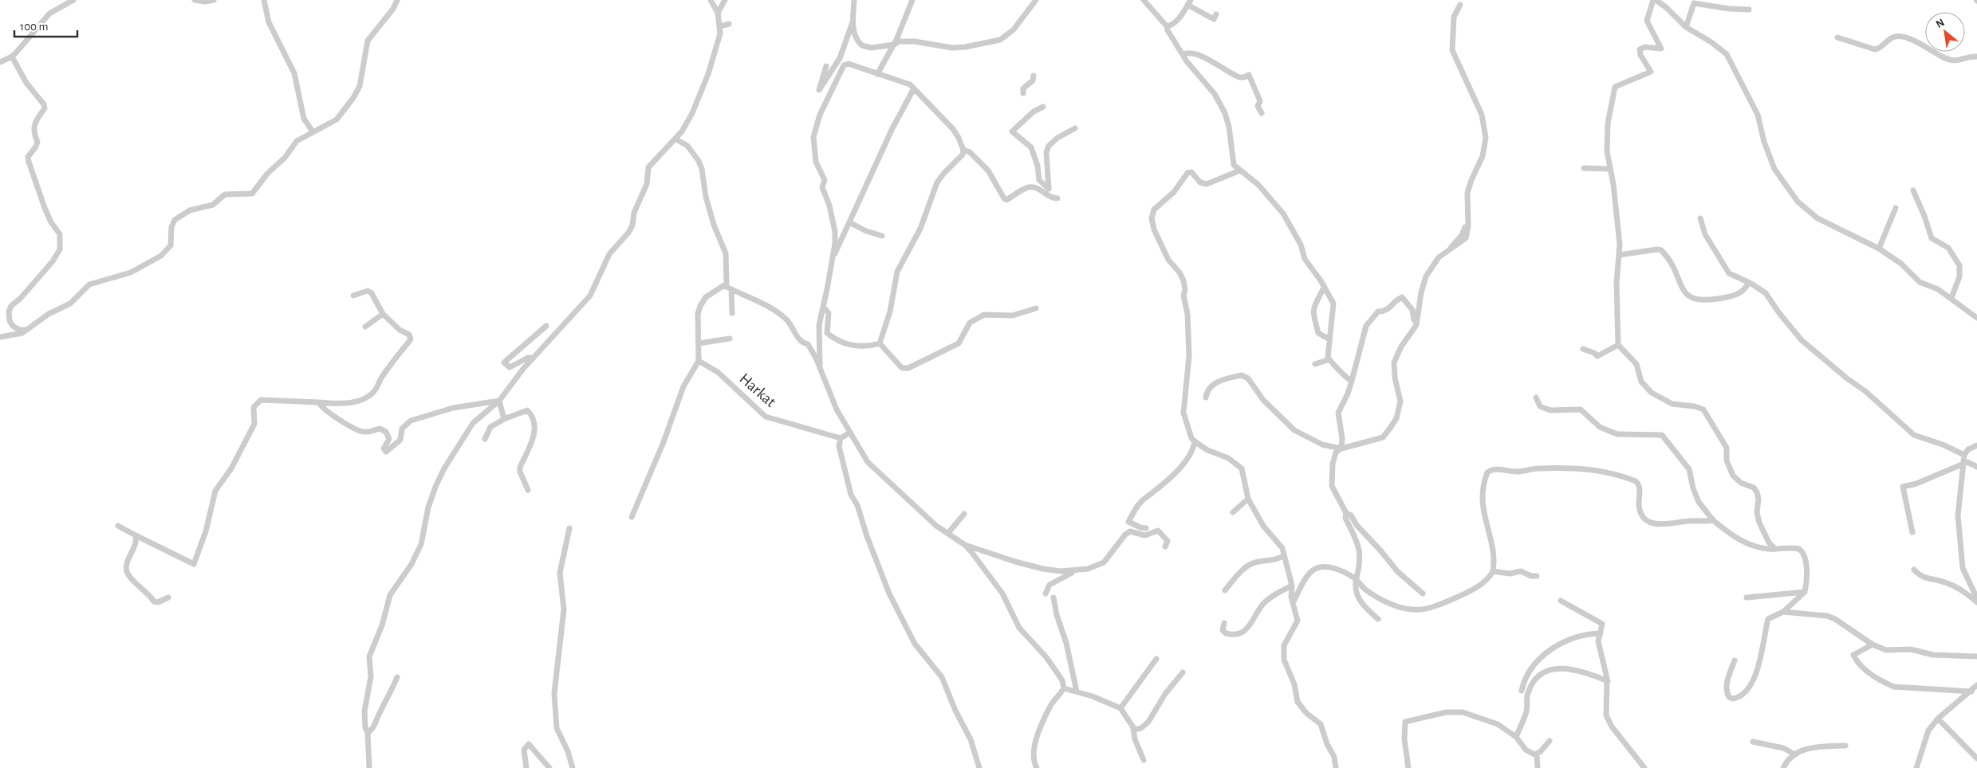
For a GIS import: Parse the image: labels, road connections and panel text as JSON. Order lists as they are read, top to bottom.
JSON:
{
  "streets": {
    "street": ["Harkat"]
  },
  "scale_bar": "100 m",
  "north": "top left"
}
